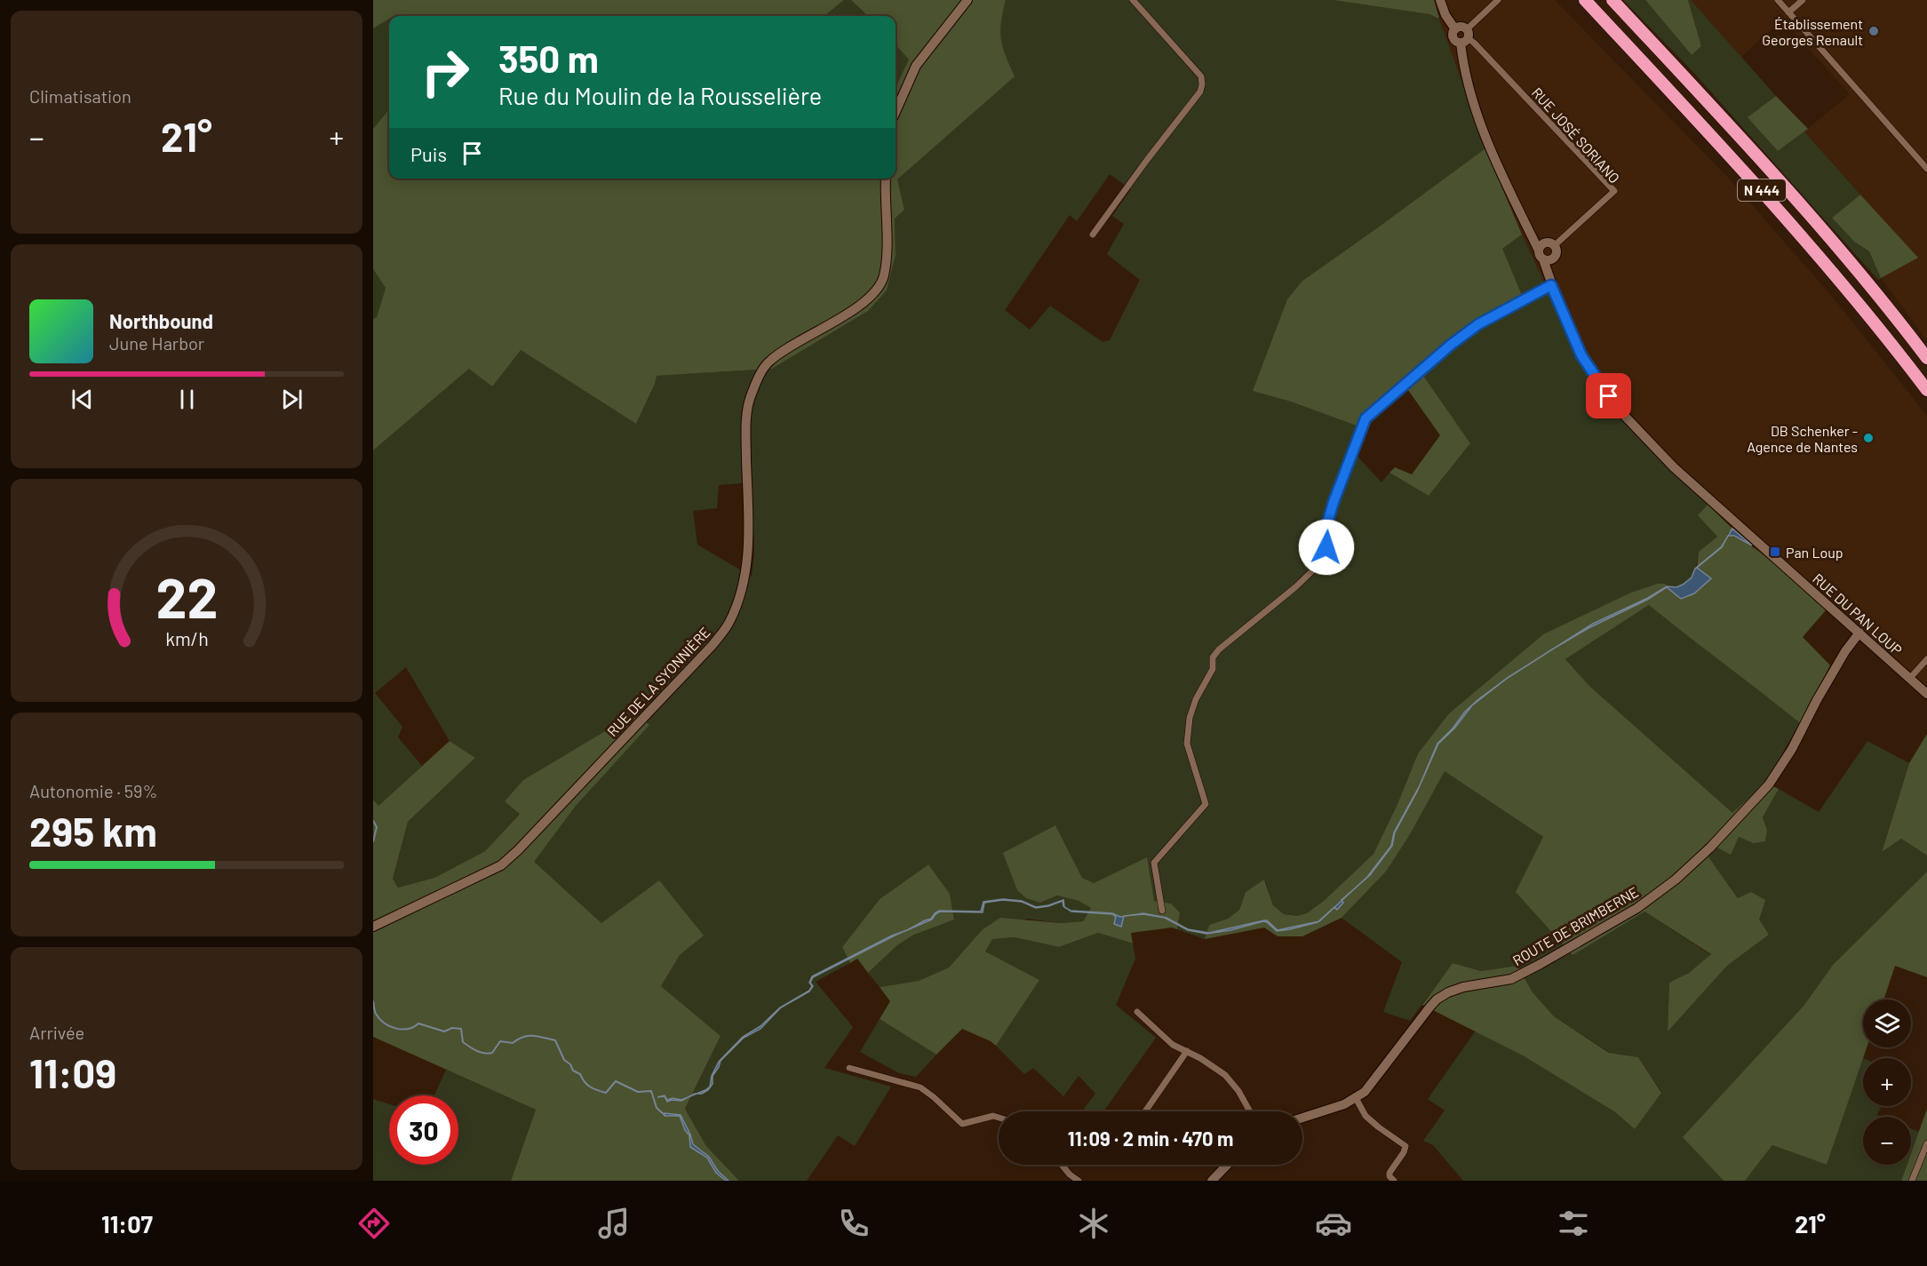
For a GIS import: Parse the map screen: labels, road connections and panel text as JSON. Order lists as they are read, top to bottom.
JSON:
{
  "streets": {
    "highway": ["N 444"],
    "street": [
      "RUE JOSÉ SORIANO",
      "RUE DU PAN LOUP",
      "RUE DE LA SYONNIÈRE",
      "ROUTE DE BRIMBERNE"
    ]
  },
  "crossings": [
    ["RUE JOSÉ SORIANO", "RUE DU PAN LOUP"],
    ["RUE DU PAN LOUP", "ROUTE DE BRIMBERNE"]
  ],
  "places": {
    "other": ["Établissement Georges Renault", "DB Schenker - Agence de Nantes"],
    "transit": ["Pan Loup"]
  },
  "page": {
    "tile": [
      "Climatisation",
      ["Autonomie · 59%", "295 km"],
      ["Arrivée", "11:09"]
    ],
    "turn": ["350 m", "Rue du Moulin de la Rousselière"],
    "heat": ["−", "21°", "+"],
    "then": "Puis",
    "song": ["Northbound", "June Harbor"],
    "map_buttons": ["+", "−"],
    "limit": "30",
    "trip": "11:09 · 2 min · 470 m",
    "tabs": ["11:07", "21°"],
    "gauge": ["22", "km/h"]
  }
}
